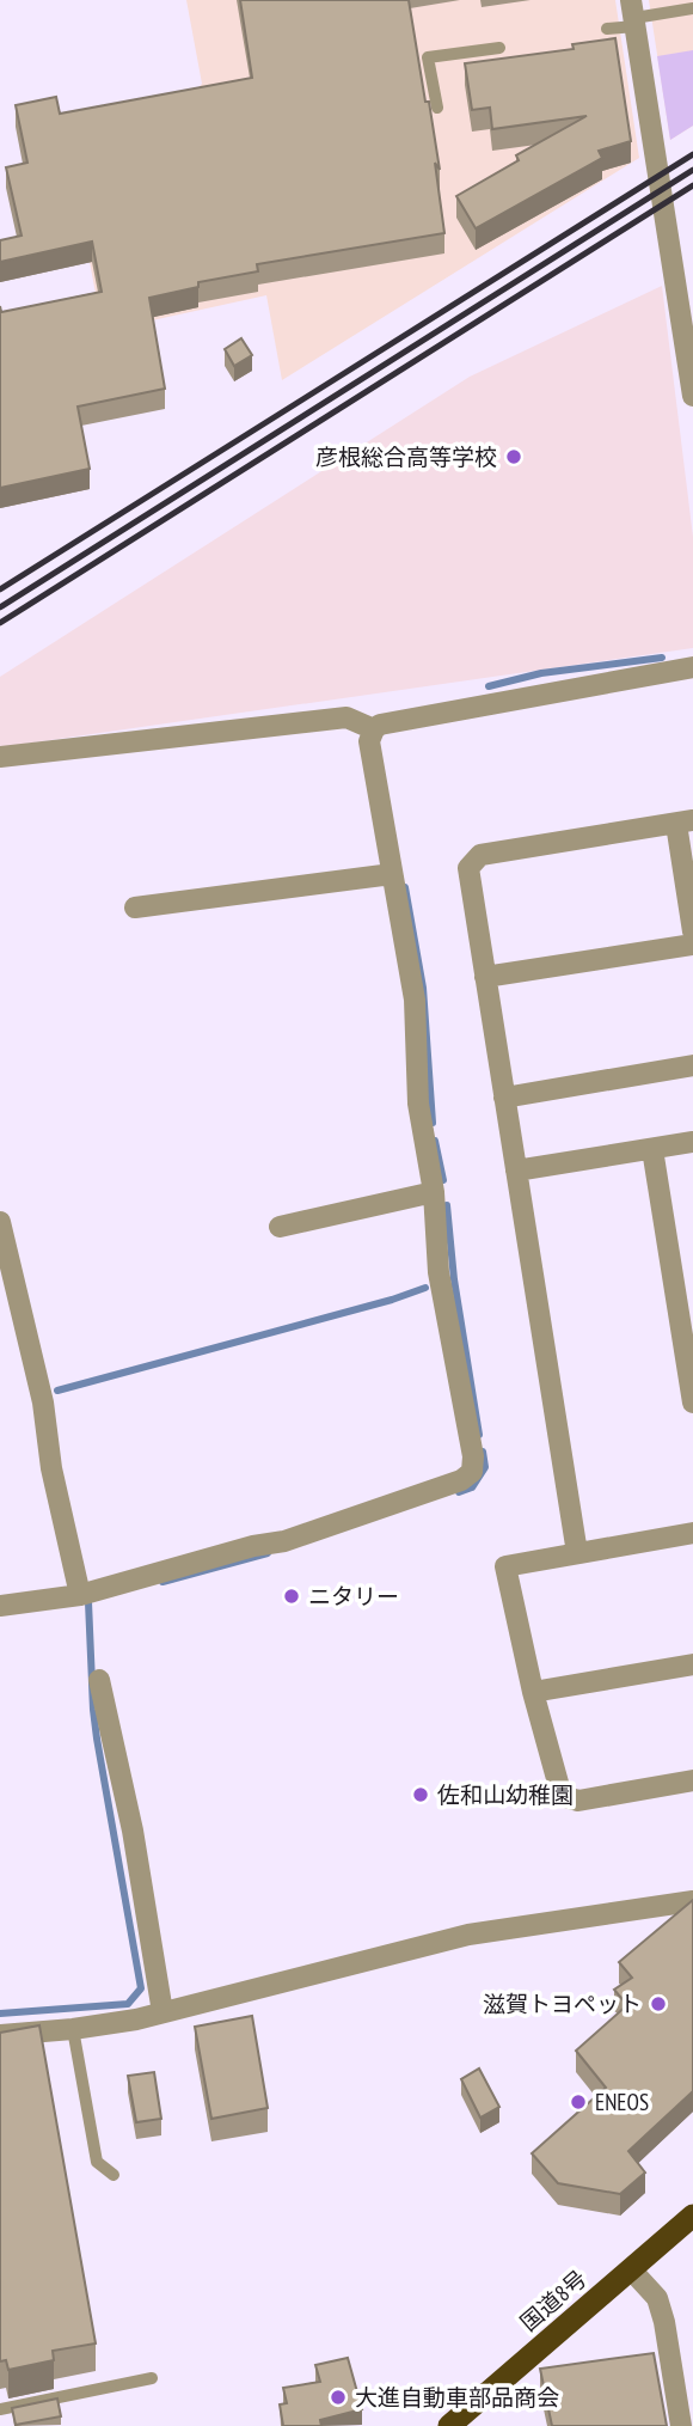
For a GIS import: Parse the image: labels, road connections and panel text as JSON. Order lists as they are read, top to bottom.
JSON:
{
  "streets": {
    "highway": ["国道8号"]
  },
  "places": [
    "彦根総合高等学校",
    "ニタリー",
    "佐和山幼稚園",
    "滋賀トヨペット",
    "ENEOS",
    "大進自動車部品商会"
  ]
}
